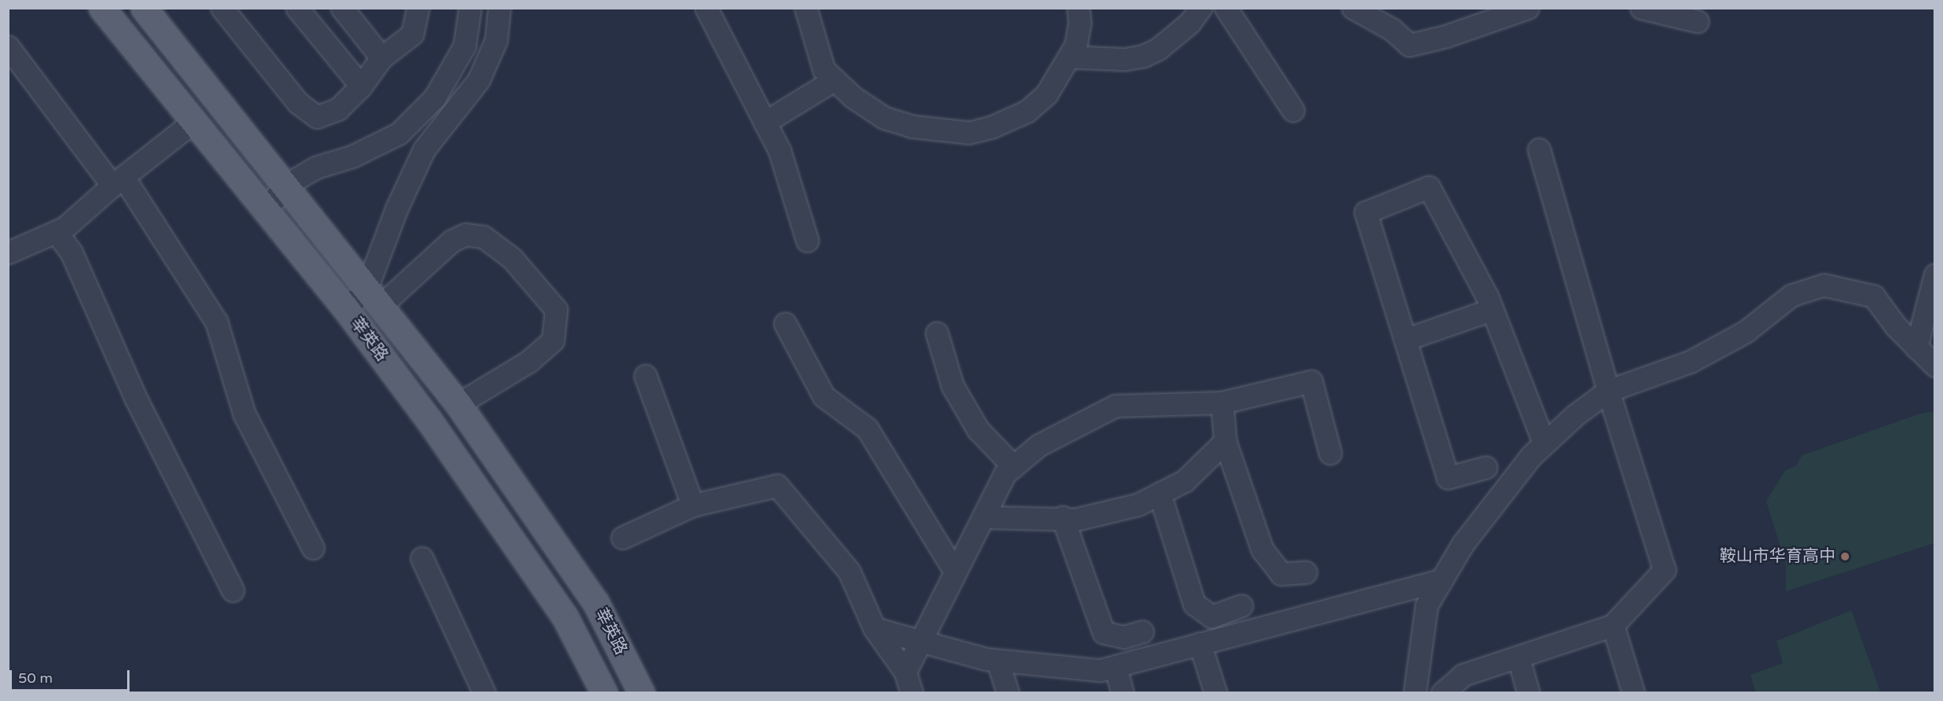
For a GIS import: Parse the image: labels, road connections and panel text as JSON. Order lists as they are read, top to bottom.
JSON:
{
  "streets": {
    "main road": ["莘英路"]
  },
  "places": ["鞍山市华育高中"],
  "scale_bar": "50 m"
}
